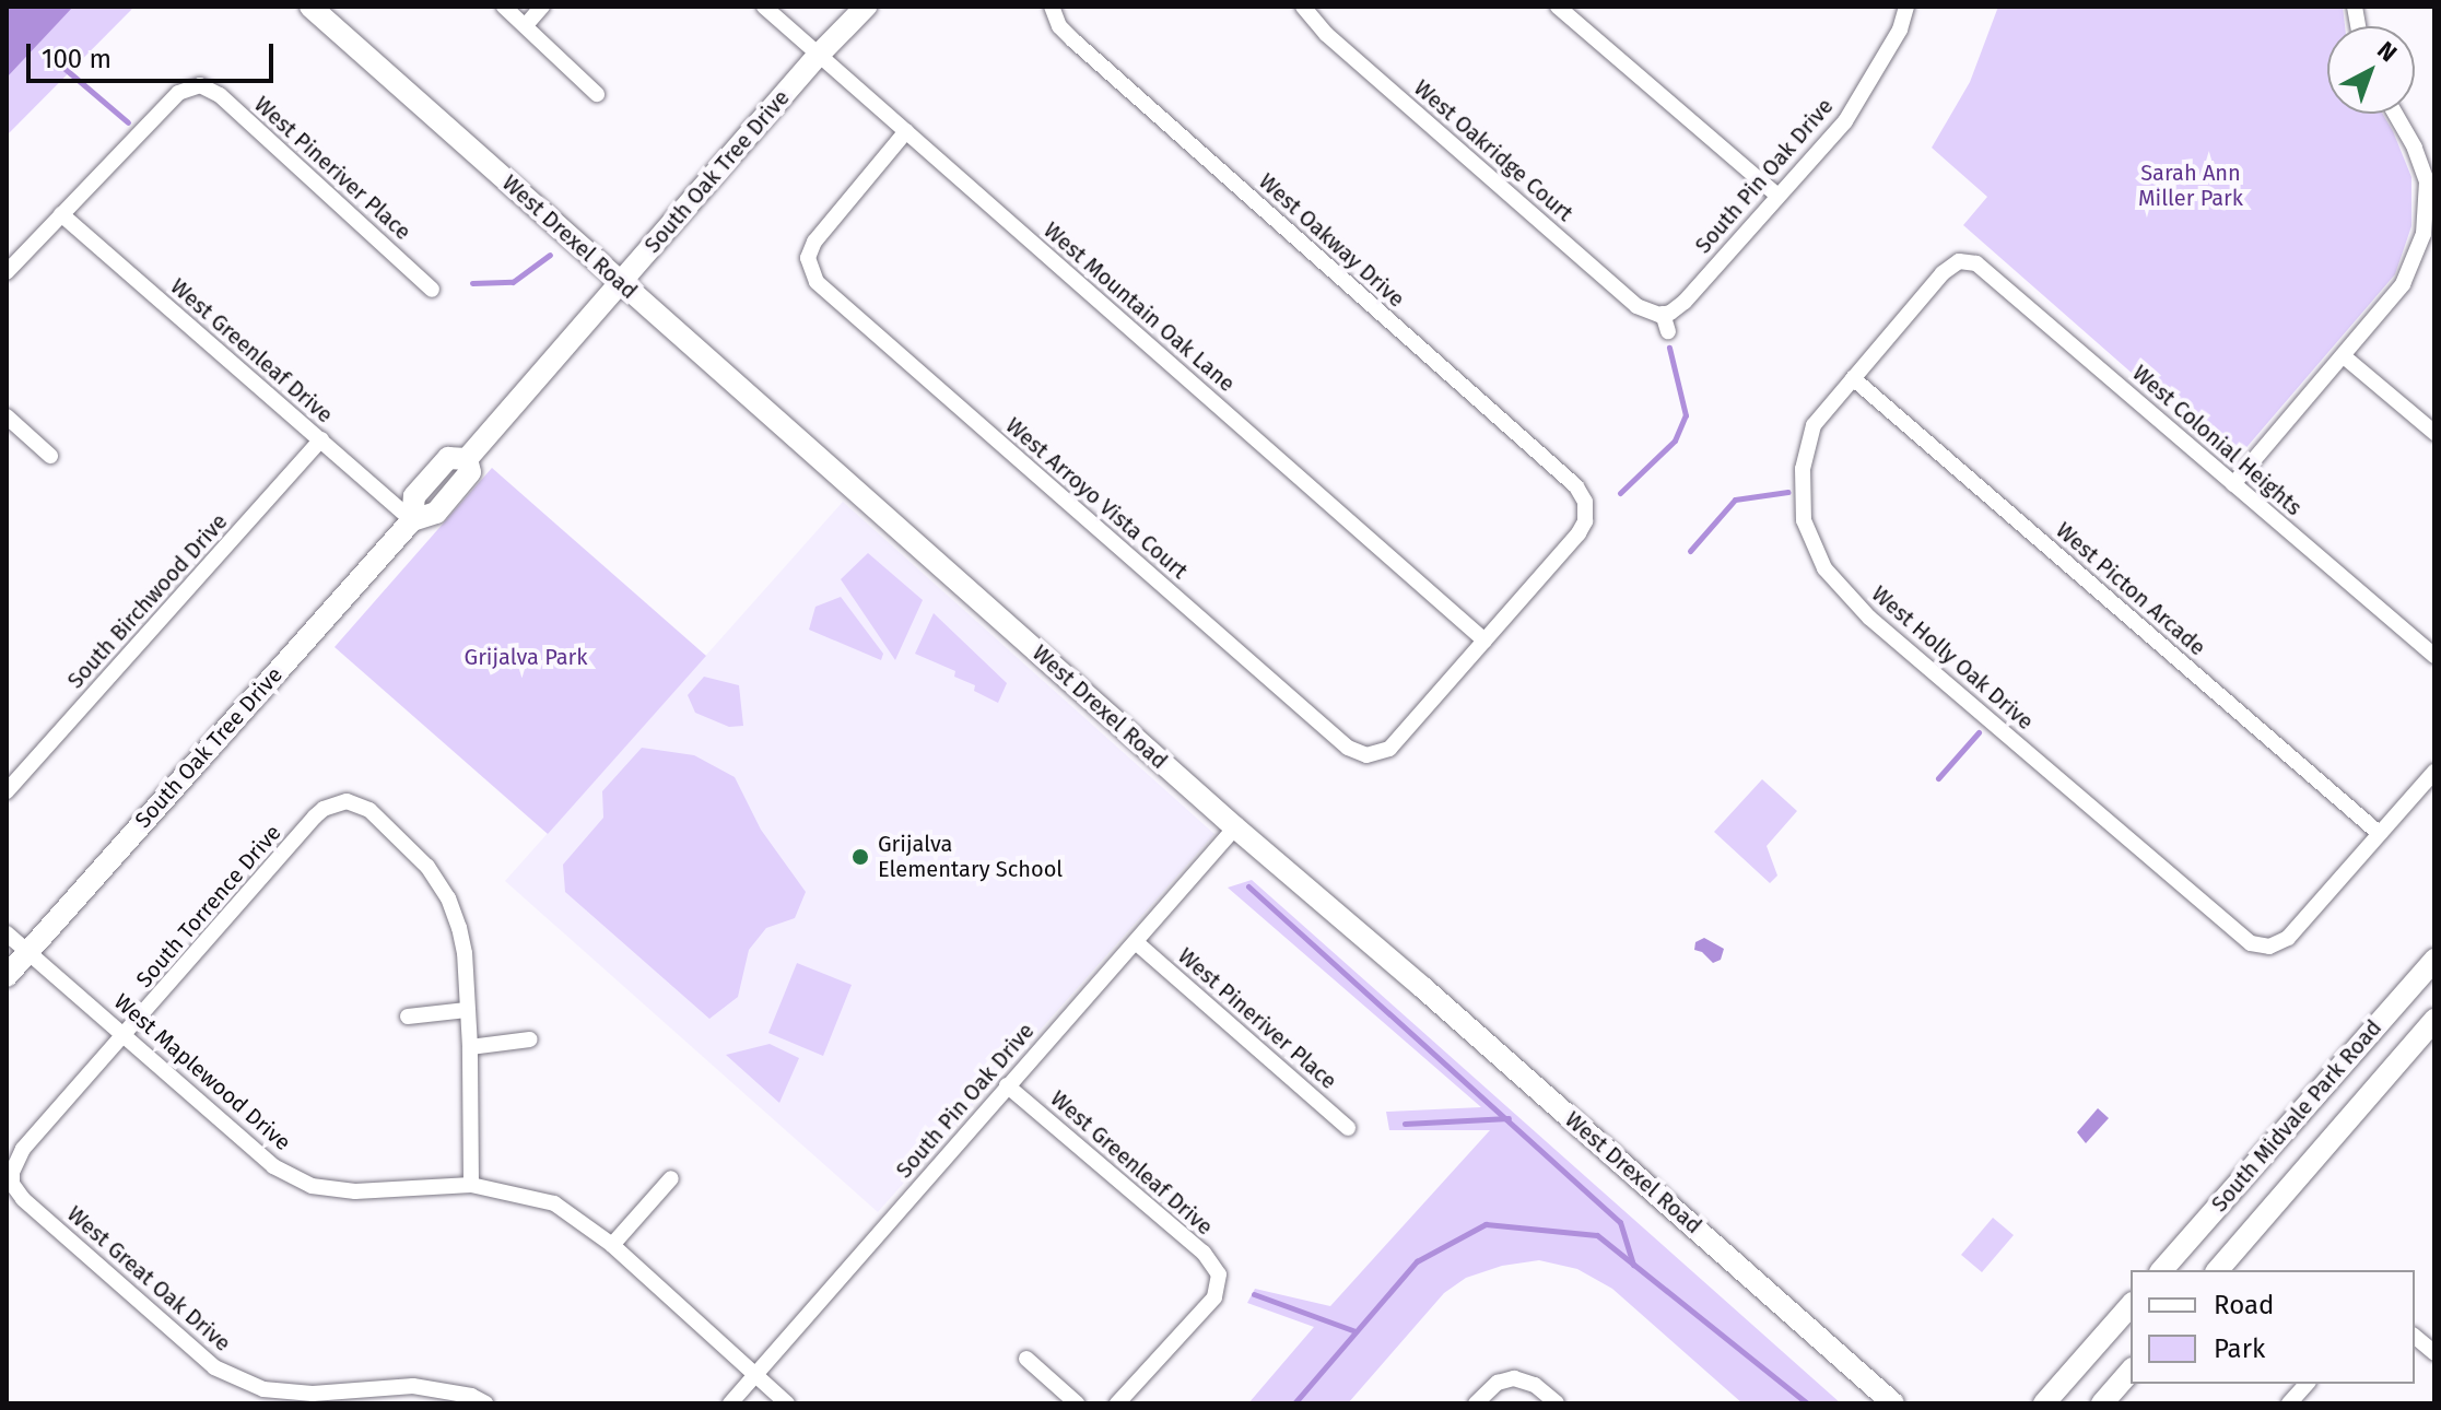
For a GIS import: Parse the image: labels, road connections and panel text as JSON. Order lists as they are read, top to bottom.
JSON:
{
  "streets": {
    "street": [
      "West Oakridge Court",
      "West Pineriver Place",
      "South Oak Tree Drive",
      "South Pin Oak Drive",
      "West Drexel Road",
      "West Oakway Drive",
      "West Mountain Oak Lane",
      "West Greenleaf Drive",
      "West Colonial Heights",
      "West Arroyo Vista Court",
      "West Picton Arcade",
      "South Birchwood Drive",
      "West Holly Oak Drive",
      "South Torrence Drive",
      "West Maplewood Drive",
      "South Midvale Park Road",
      "West Great Oak Drive"
    ]
  },
  "crossings": [
    ["West Oakridge Court", "South Pin Oak Drive"],
    ["West Pineriver Place", "South Pin Oak Drive"],
    ["West Pineriver Place", "West Greenleaf Drive"],
    ["South Oak Tree Drive", "West Drexel Road"],
    ["South Oak Tree Drive", "West Mountain Oak Lane"],
    ["South Oak Tree Drive", "West Greenleaf Drive"],
    ["South Oak Tree Drive", "West Maplewood Drive"],
    ["South Pin Oak Drive", "West Drexel Road"],
    ["South Pin Oak Drive", "West Greenleaf Drive"],
    ["South Pin Oak Drive", "West Maplewood Drive"],
    ["West Oakway Drive", "West Mountain Oak Lane"],
    ["West Oakway Drive", "West Arroyo Vista Court"],
    ["West Mountain Oak Lane", "West Arroyo Vista Court"],
    ["West Greenleaf Drive", "South Birchwood Drive"],
    ["West Colonial Heights", "West Holly Oak Drive"],
    ["West Picton Arcade", "West Holly Oak Drive"],
    ["South Torrence Drive", "West Maplewood Drive"],
    ["South Torrence Drive", "West Great Oak Drive"]
  ],
  "parks": ["Sarah Ann Miller Park", "Grijalva Park"],
  "places": ["Grijalva Elementary School"],
  "legend": ["Road", "Park"],
  "scale_bar": "100 m",
  "north": "top right"
}
